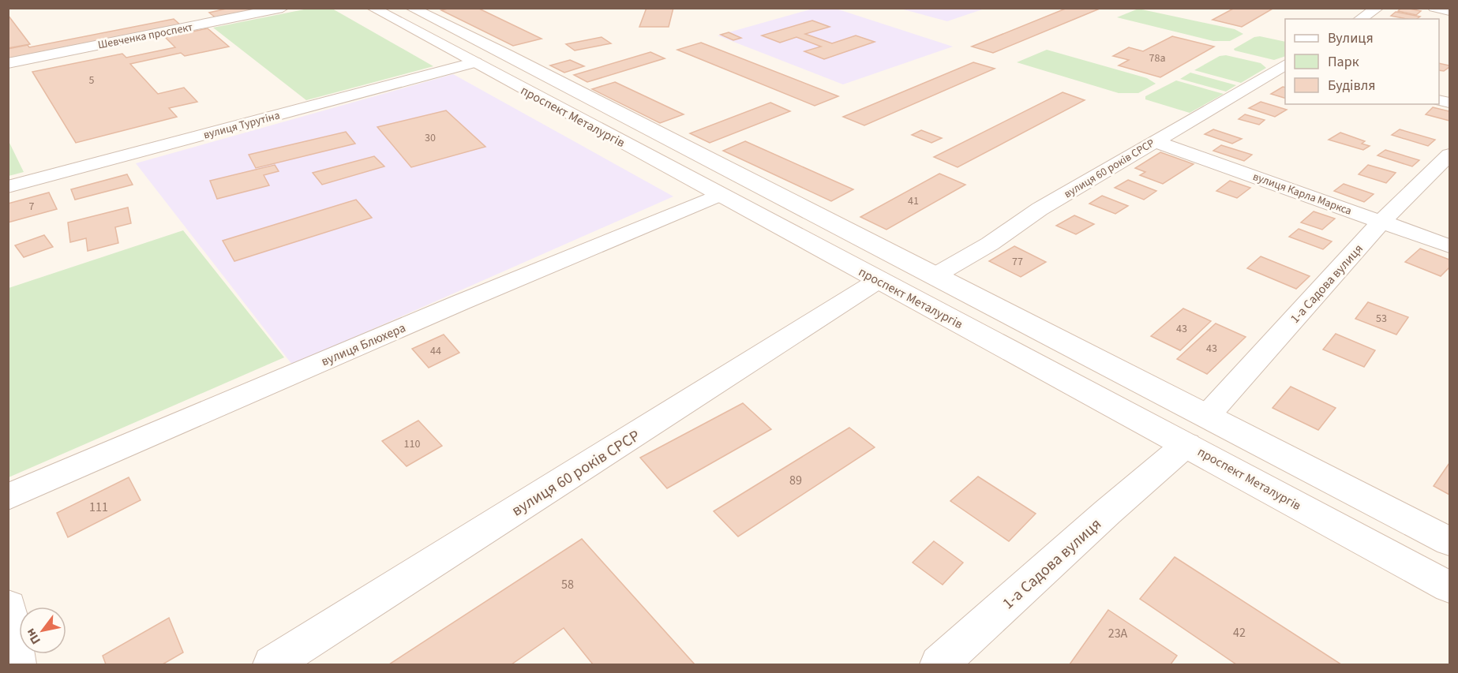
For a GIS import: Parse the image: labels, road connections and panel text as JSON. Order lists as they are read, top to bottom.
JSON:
{
  "streets": {
    "street": [
      "Шевченка проспект",
      "проспект Металургів",
      "вулиця Турутіна",
      "вулиця 60 років СРСР",
      "вулиця Карла Маркса",
      "1-а Садова вулиця",
      "вулиця Блюхера"
    ]
  },
  "crossings": [
    ["проспект Металургів", "вулиця Турутіна"],
    ["проспект Металургів", "вулиця 60 років СРСР"],
    ["проспект Металургів", "1-а Садова вулиця"],
    ["проспект Металургів", "вулиця Блюхера"],
    ["вулиця 60 років СРСР", "вулиця Карла Маркса"],
    ["вулиця Карла Маркса", "1-а Садова вулиця"]
  ],
  "house_numbers": [
    "78а",
    "5",
    "30",
    "41",
    "7",
    "77",
    "53",
    "43",
    "43",
    "44",
    "110",
    "89",
    "111",
    "58",
    "42",
    "23А"
  ],
  "legend": ["Вулиця", "Парк", "Будівля"],
  "north": "bottom left"
}
